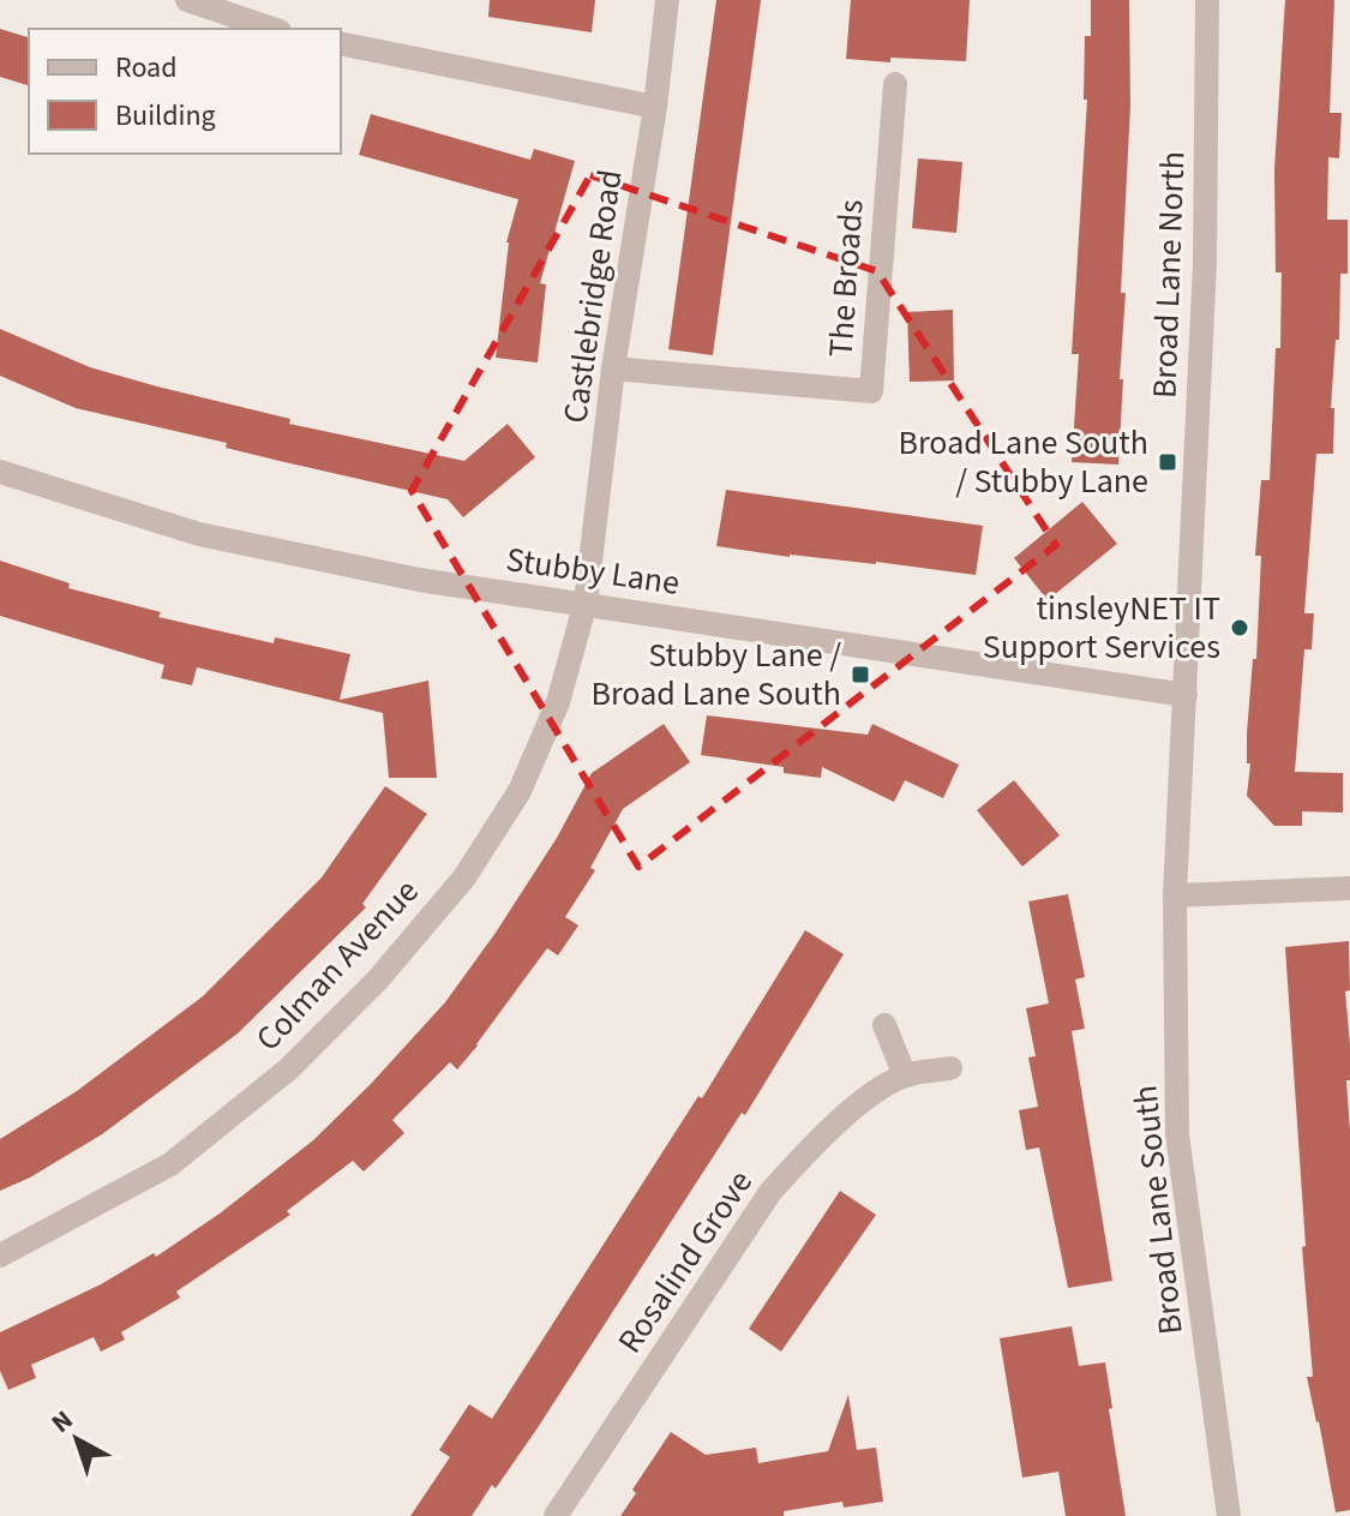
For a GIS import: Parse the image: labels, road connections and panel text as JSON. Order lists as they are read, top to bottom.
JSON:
{
  "streets": {
    "street": [
      "Broad Lane North",
      "The Broads",
      "Castlebridge Road",
      "Stubby Lane",
      "Colman Avenue",
      "Broad Lane South",
      "Rosalind Grove"
    ]
  },
  "crossings": [
    ["Broad Lane North", "Stubby Lane"],
    ["Broad Lane North", "Broad Lane South"],
    ["The Broads", "Castlebridge Road"],
    ["Castlebridge Road", "Stubby Lane"],
    ["Castlebridge Road", "Colman Avenue"],
    ["Stubby Lane", "Colman Avenue"]
  ],
  "places": {
    "transit": ["Broad Lane South / Stubby Lane", "Stubby Lane / Broad Lane South"],
    "other": ["tinsleyNET IT Support Services"]
  },
  "legend": ["Road", "Building"],
  "north": "top left"
}
